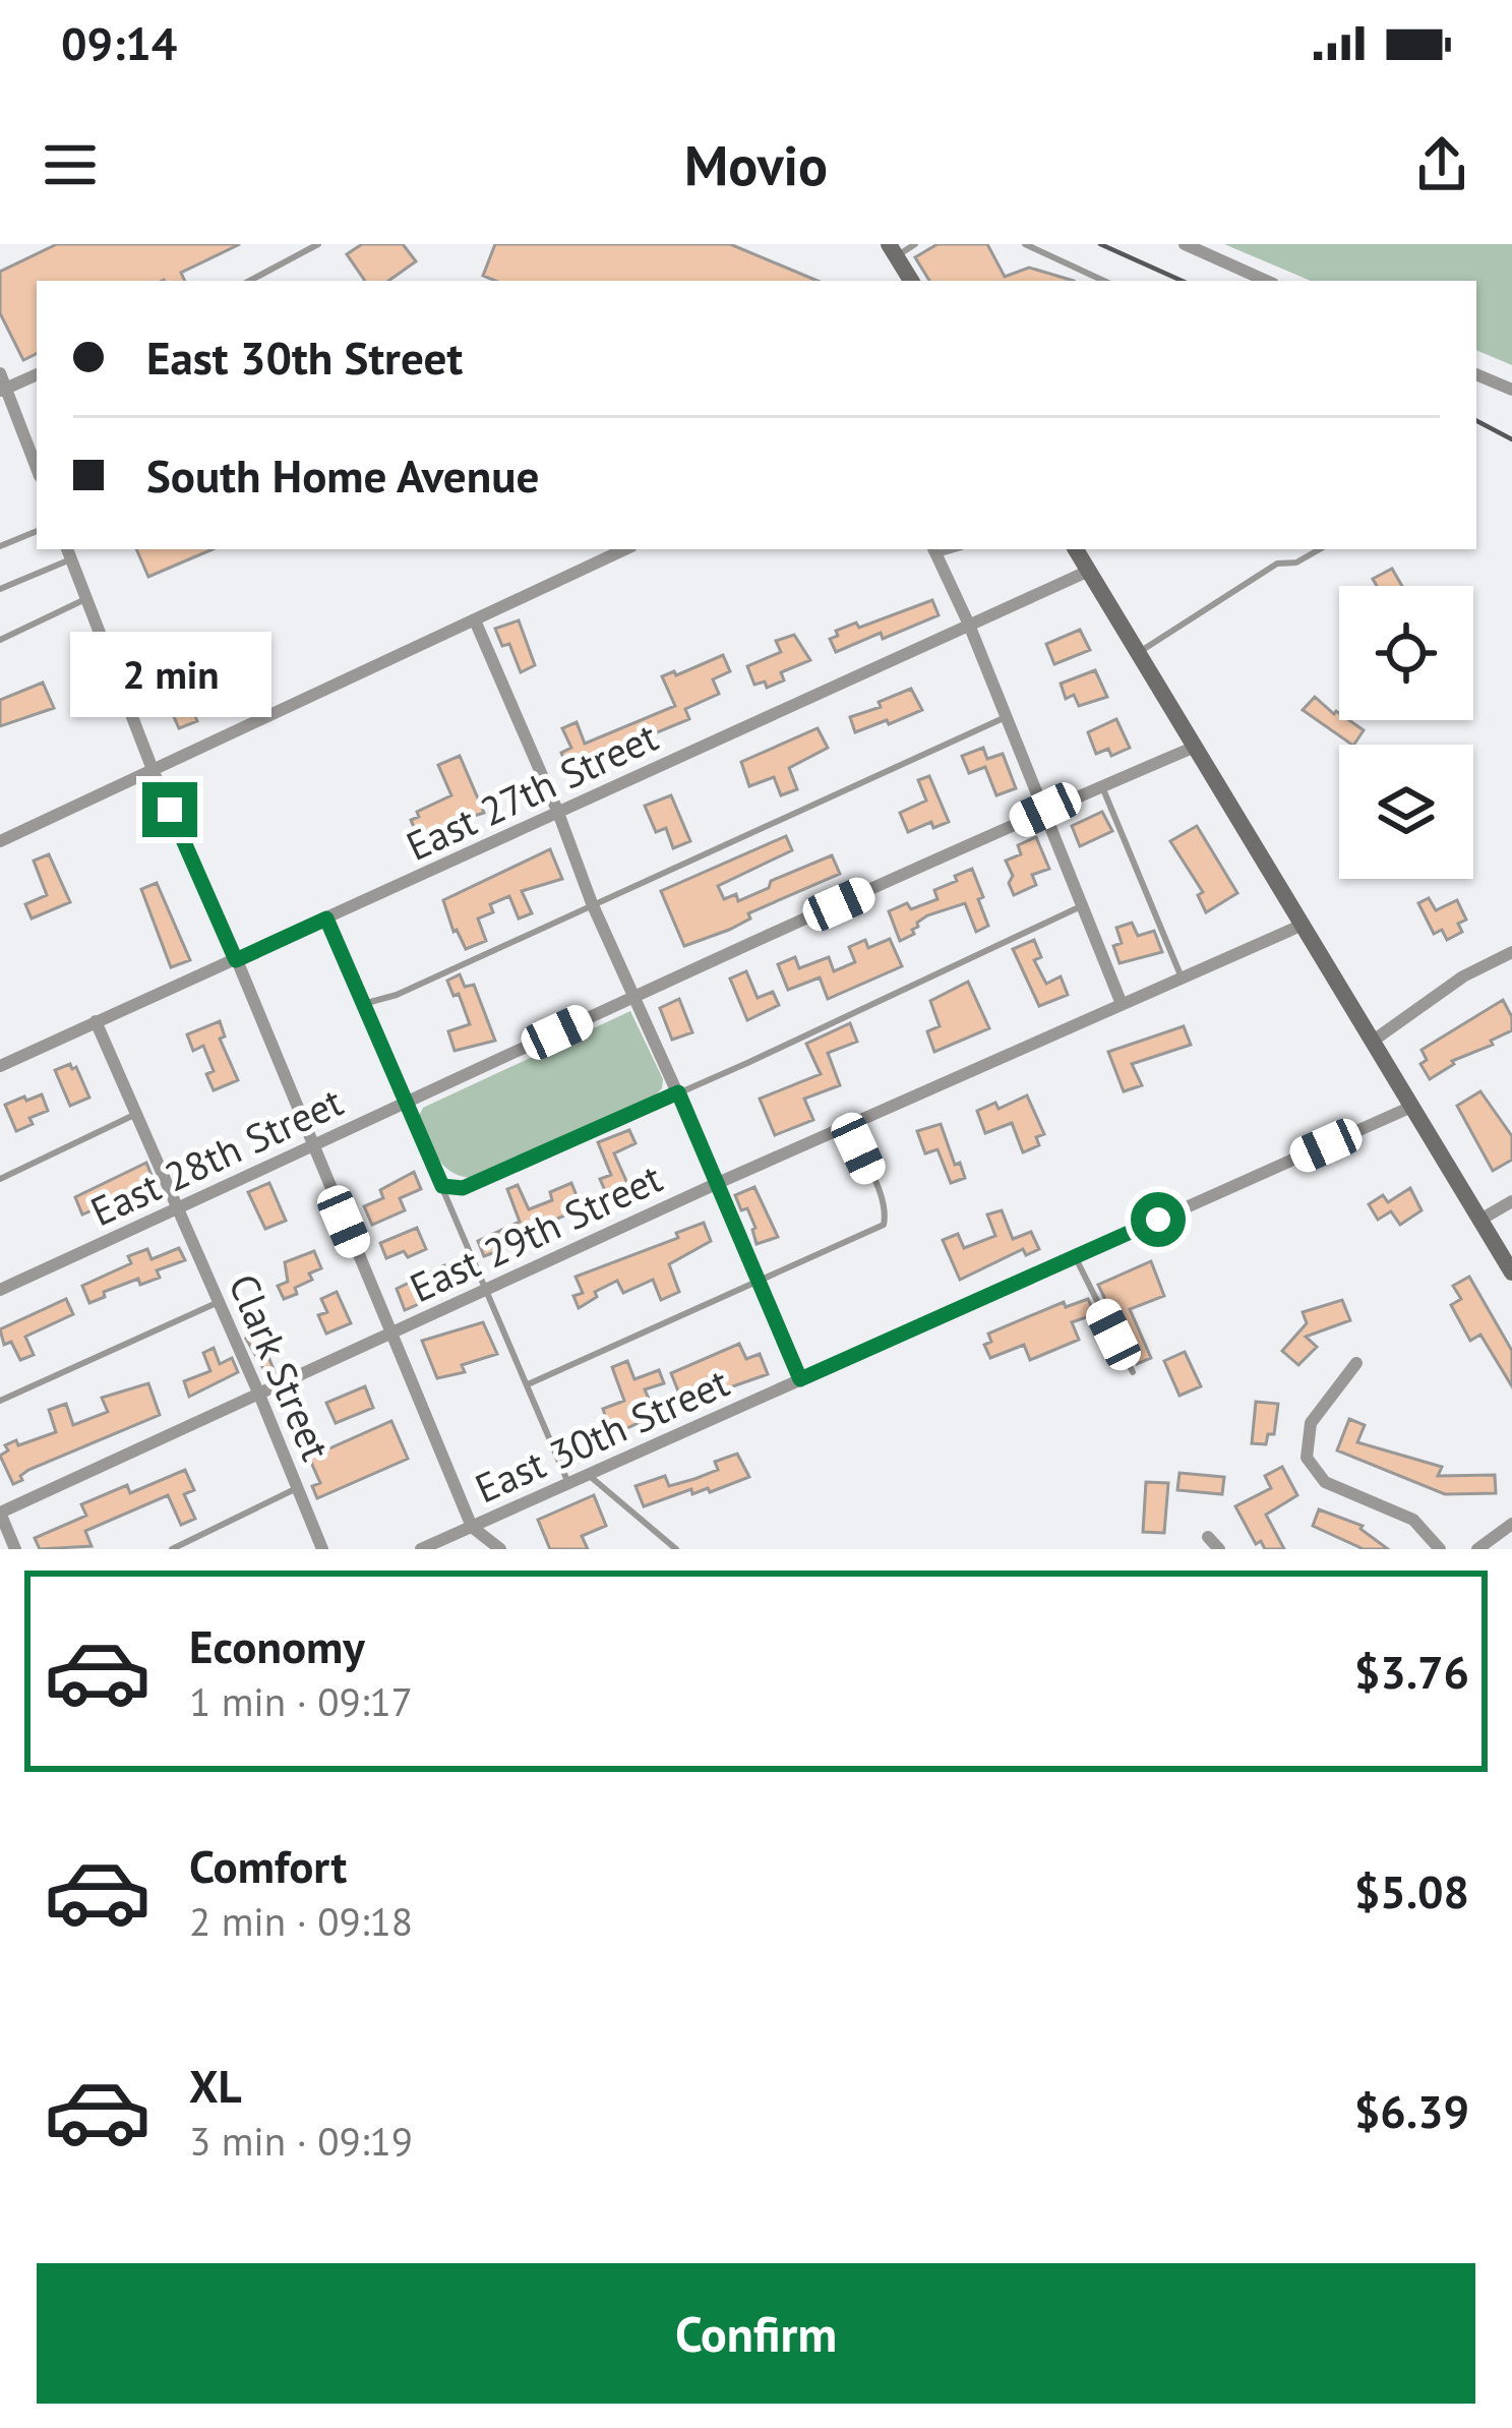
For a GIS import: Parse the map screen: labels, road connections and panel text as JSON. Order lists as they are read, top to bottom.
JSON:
{
  "streets": {
    "street": [
      "East 27th Street",
      "East 28th Street",
      "East 29th Street",
      "Clark Street",
      "East 30th Street"
    ]
  },
  "crossings": [
    ["East 27th Street", "Clark Street"],
    ["East 28th Street", "Clark Street"],
    ["East 29th Street", "Clark Street"]
  ],
  "page": {
    "status": "09:14",
    "header": "Movio",
    "banner": ["East 30th Street", "South Home Avenue"],
    "bubble": "2 min",
    "list": [
      {
        "name": "Economy",
        "note": "1 min · 09:17",
        "value": "$3.76"
      },
      {
        "name": "Comfort",
        "note": "2 min · 09:18",
        "value": "$5.08"
      },
      {
        "name": "XL",
        "note": "3 min · 09:19",
        "value": "$6.39"
      }
    ],
    "buttons": "Confirm"
  }
}
